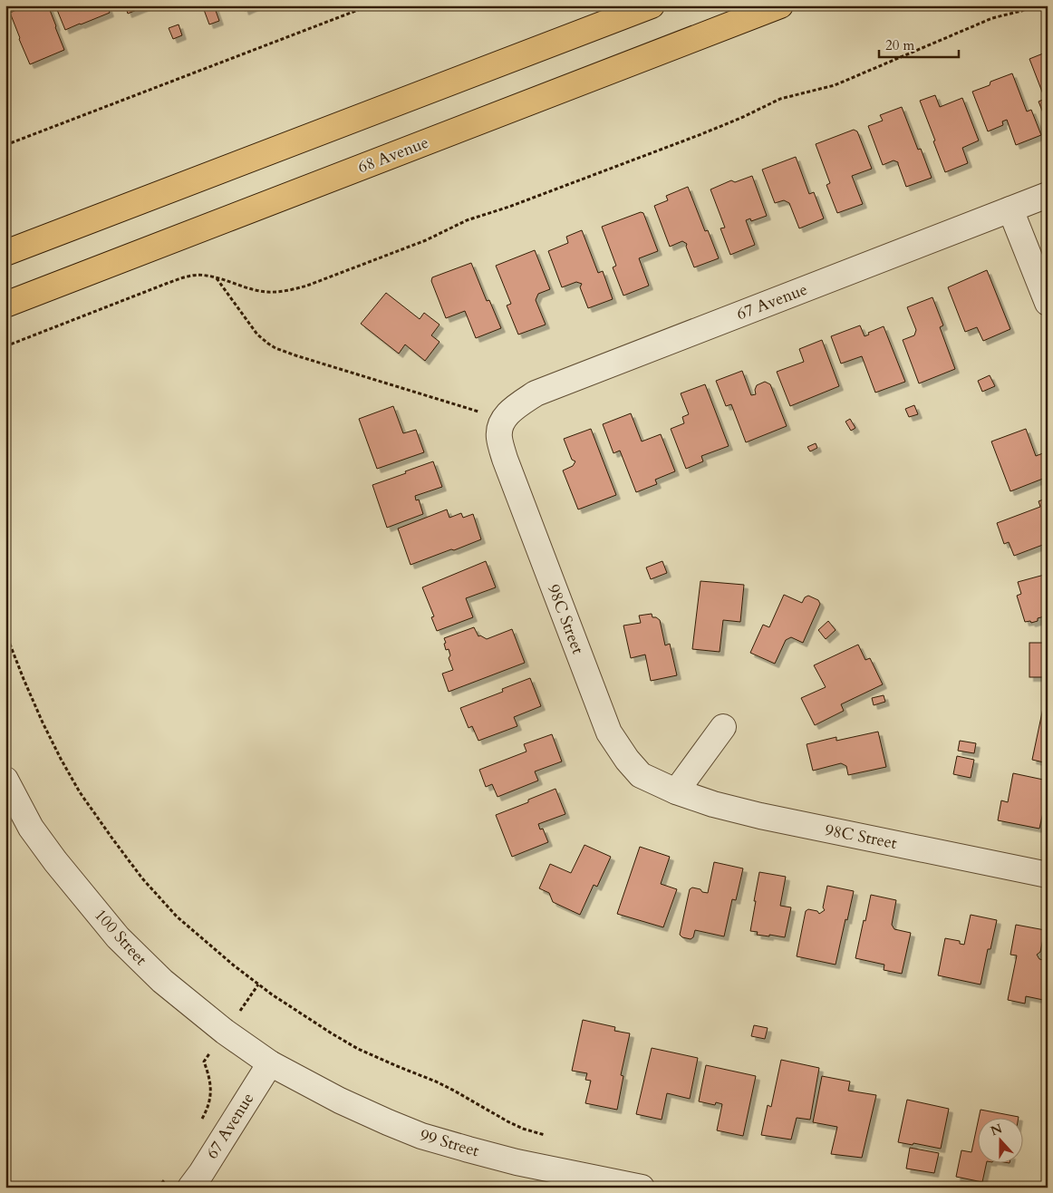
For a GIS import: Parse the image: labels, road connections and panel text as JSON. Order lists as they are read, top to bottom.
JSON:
{
  "streets": {
    "main road": ["68 Avenue"],
    "street": [
      "67 Avenue",
      "98C Street",
      "100 Street",
      "99 Street"
    ]
  },
  "crossings": [
    ["67 Avenue", "98C Street"],
    ["67 Avenue", "100 Street"],
    ["67 Avenue", "99 Street"],
    ["100 Street", "99 Street"]
  ],
  "scale_bar": "20 m",
  "north": "top"
}
